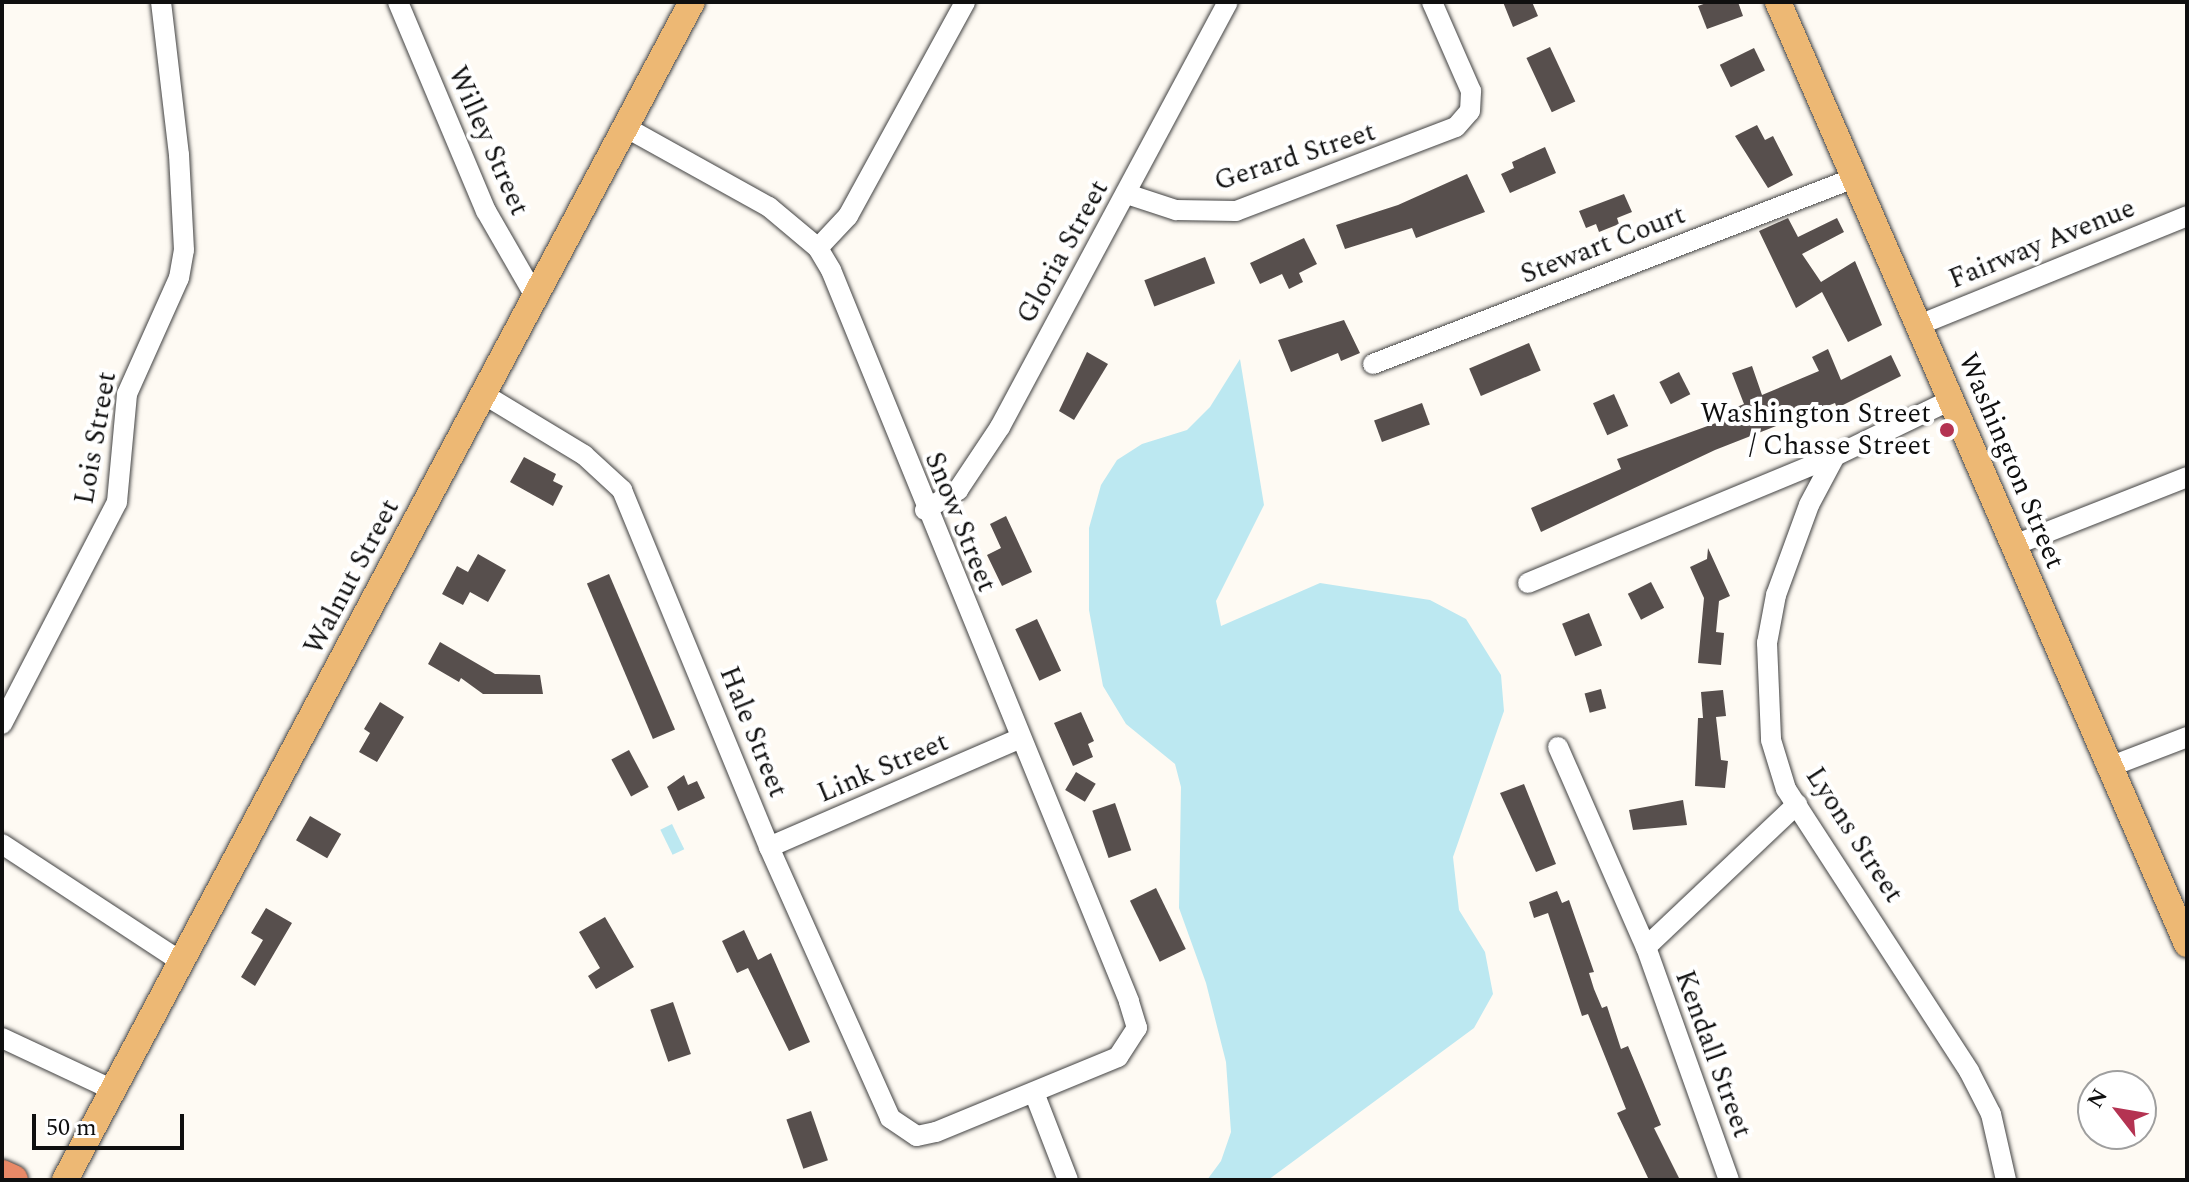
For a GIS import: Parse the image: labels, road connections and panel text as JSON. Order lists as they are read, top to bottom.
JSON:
{
  "streets": {
    "main road": ["Washington Street", "Walnut Street"],
    "street": [
      "Willey Street",
      "Gerard Street",
      "Fairway Avenue",
      "Stewart Court",
      "Gloria Street",
      "Lois Street",
      "Snow Street",
      "Hale Street",
      "Link Street",
      "Lyons Street",
      "Kendall Street"
    ]
  },
  "crossings": [
    ["Willey Street", "Walnut Street"],
    ["Gerard Street", "Gloria Street"],
    ["Fairway Avenue", "Washington Street"],
    ["Stewart Court", "Washington Street"],
    ["Gloria Street", "Snow Street"],
    ["Snow Street", "Walnut Street"],
    ["Snow Street", "Hale Street"],
    ["Snow Street", "Link Street"],
    ["Walnut Street", "Hale Street"],
    ["Hale Street", "Link Street"],
    ["Lyons Street", "Kendall Street"]
  ],
  "places": ["Washington Street / Chasse Street"],
  "scale_bar": "50 m",
  "north": "top left"
}
